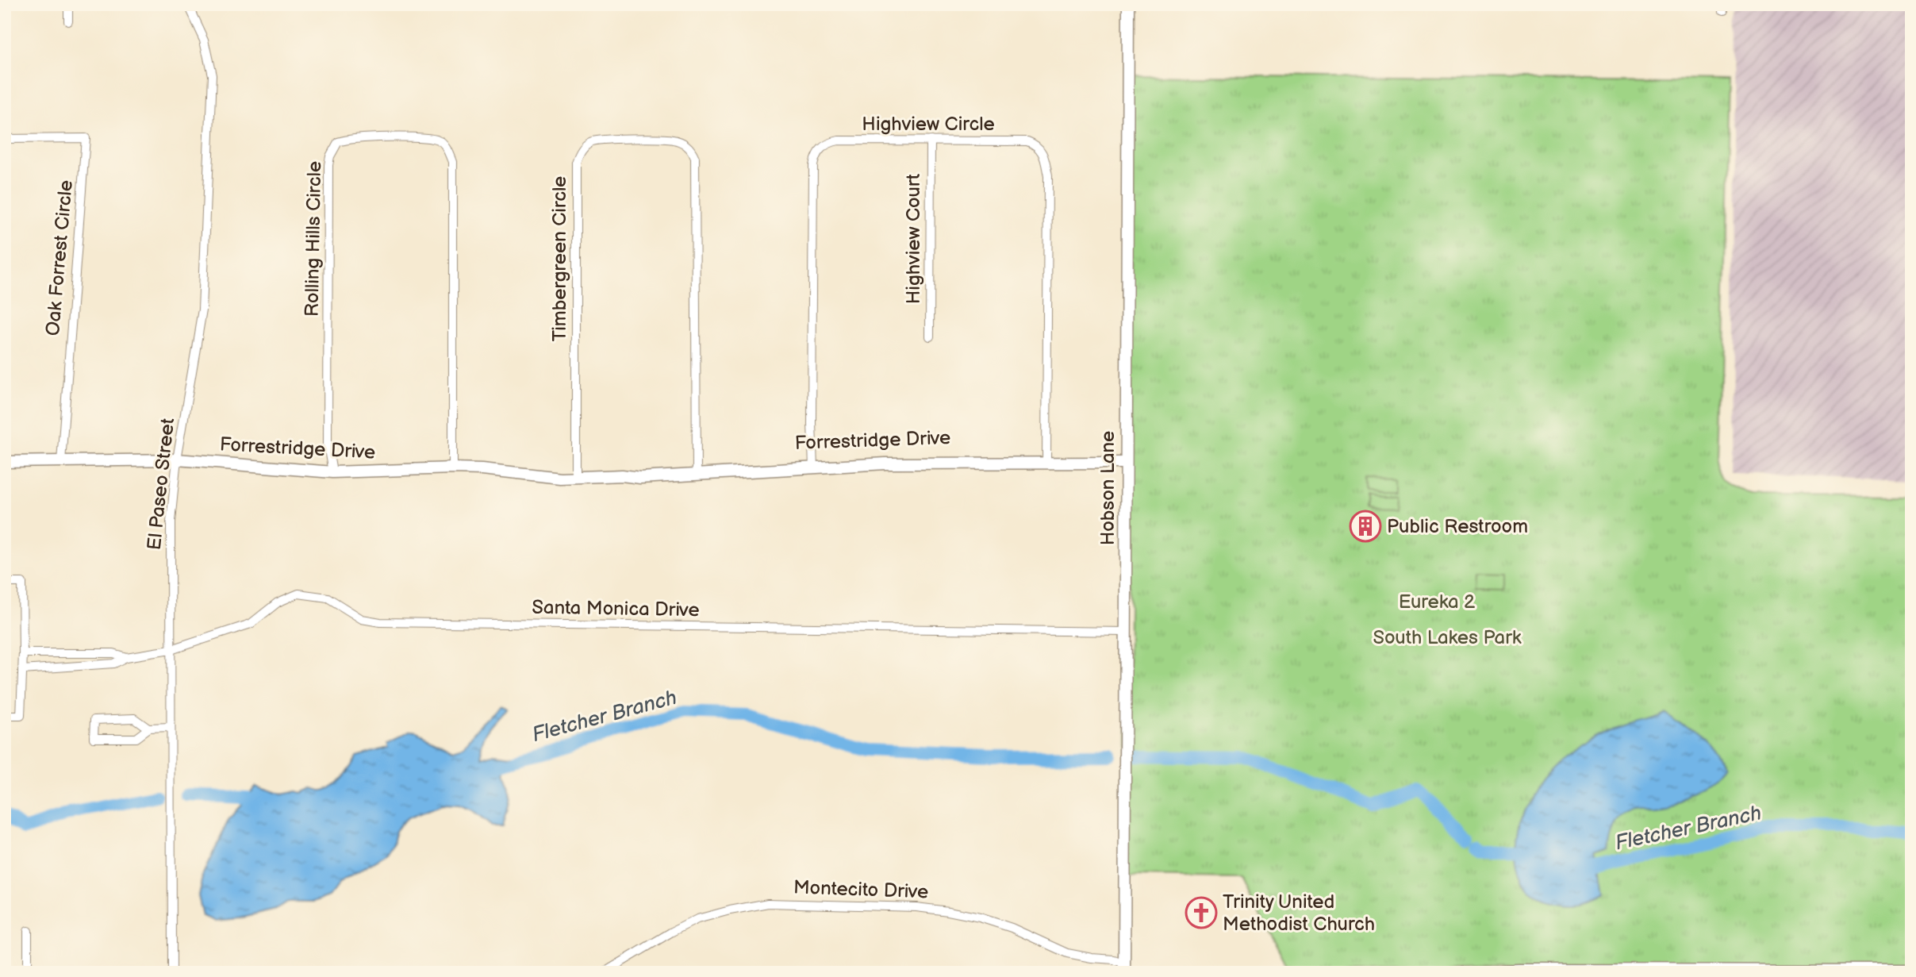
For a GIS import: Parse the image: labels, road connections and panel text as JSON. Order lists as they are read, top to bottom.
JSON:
{
  "streets": {
    "street": [
      "Highview Circle",
      "Rolling Hills Circle",
      "Highview Court",
      "Oak Forrest Circle",
      "Timbergreen Circle",
      "Forrestridge Drive",
      "El Paseo Street",
      "Hobson Lane",
      "Santa Monica Drive",
      "Montecito Drive"
    ]
  },
  "crossings": [
    ["Highview Circle", "Highview Court"],
    ["Highview Circle", "Forrestridge Drive"],
    ["Rolling Hills Circle", "Forrestridge Drive"],
    ["Oak Forrest Circle", "Forrestridge Drive"],
    ["Timbergreen Circle", "Forrestridge Drive"],
    ["Forrestridge Drive", "El Paseo Street"],
    ["Forrestridge Drive", "Hobson Lane"],
    ["El Paseo Street", "Santa Monica Drive"],
    ["Hobson Lane", "Santa Monica Drive"],
    ["Hobson Lane", "Montecito Drive"]
  ],
  "water": ["Fletcher Branch"],
  "parks": ["Eureka 2", "South Lakes Park"],
  "places": {
    "building": ["Public Restroom"],
    "church": ["Trinity United Methodist Church"]
  }
}
